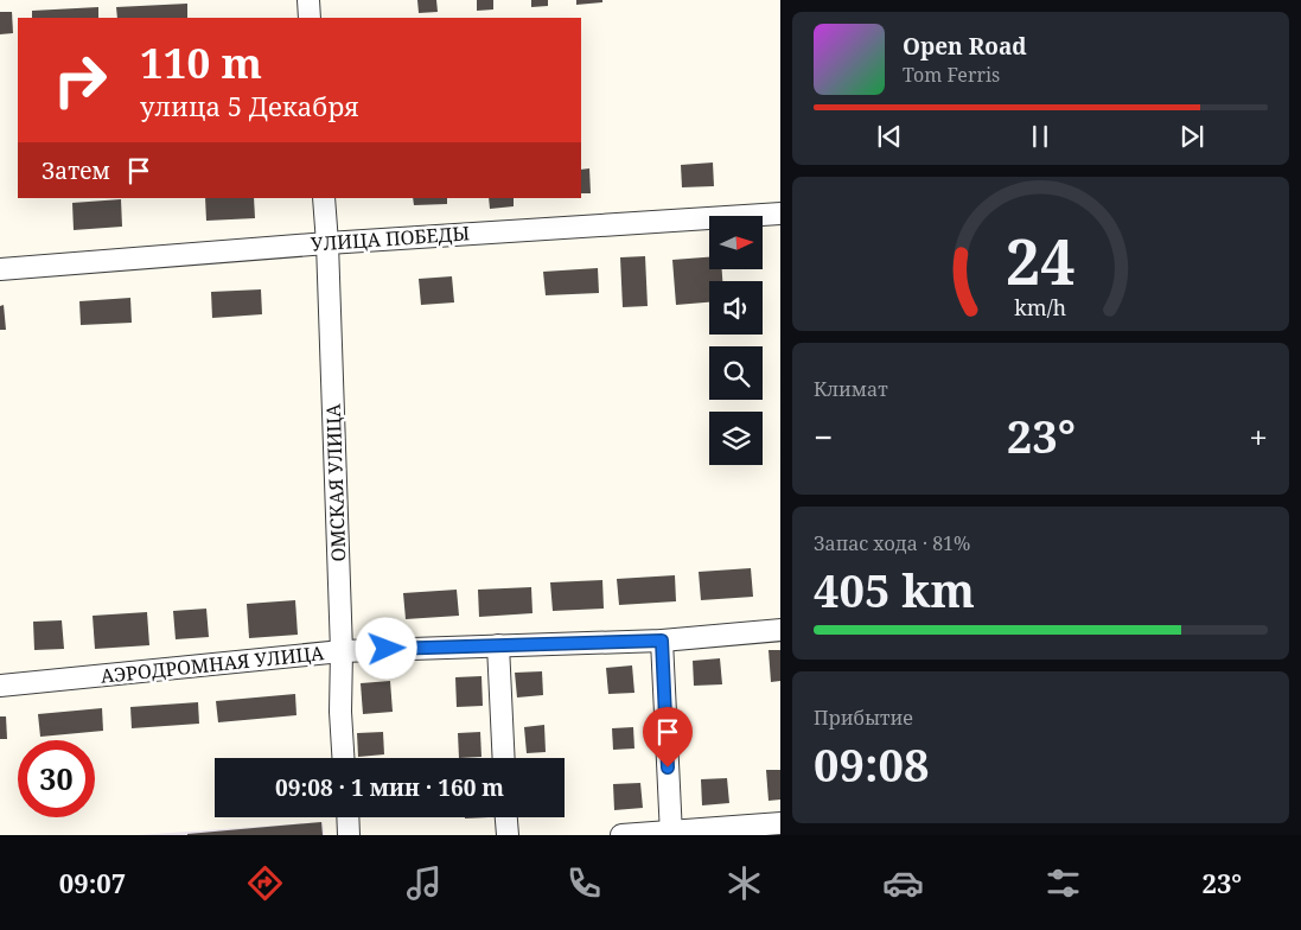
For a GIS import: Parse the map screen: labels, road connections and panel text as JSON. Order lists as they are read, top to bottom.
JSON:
{
  "streets": {
    "street": ["УЛИЦА ПОБЕДЫ", "ОМСКАЯ УЛИЦА", "АЭРОДРОМНАЯ УЛИЦА"]
  },
  "crossings": [
    ["УЛИЦА ПОБЕДЫ", "ОМСКАЯ УЛИЦА"],
    ["ОМСКАЯ УЛИЦА", "АЭРОДРОМНАЯ УЛИЦА"]
  ],
  "north": "right",
  "page": {
    "turn": ["110 m", "улица 5 Декабря"],
    "song": ["Open Road", "Tom Ferris"],
    "then": "Затем",
    "tile": [
      "Климат",
      ["Запас хода · 81%", "405 km"],
      ["Прибытие", "09:08"]
    ],
    "heat": ["−", "23°", "+"],
    "limit": "30",
    "trip": "09:08 · 1 мин · 160 m",
    "tabs": ["09:07", "23°"],
    "gauge": ["24", "km/h"]
  }
}
